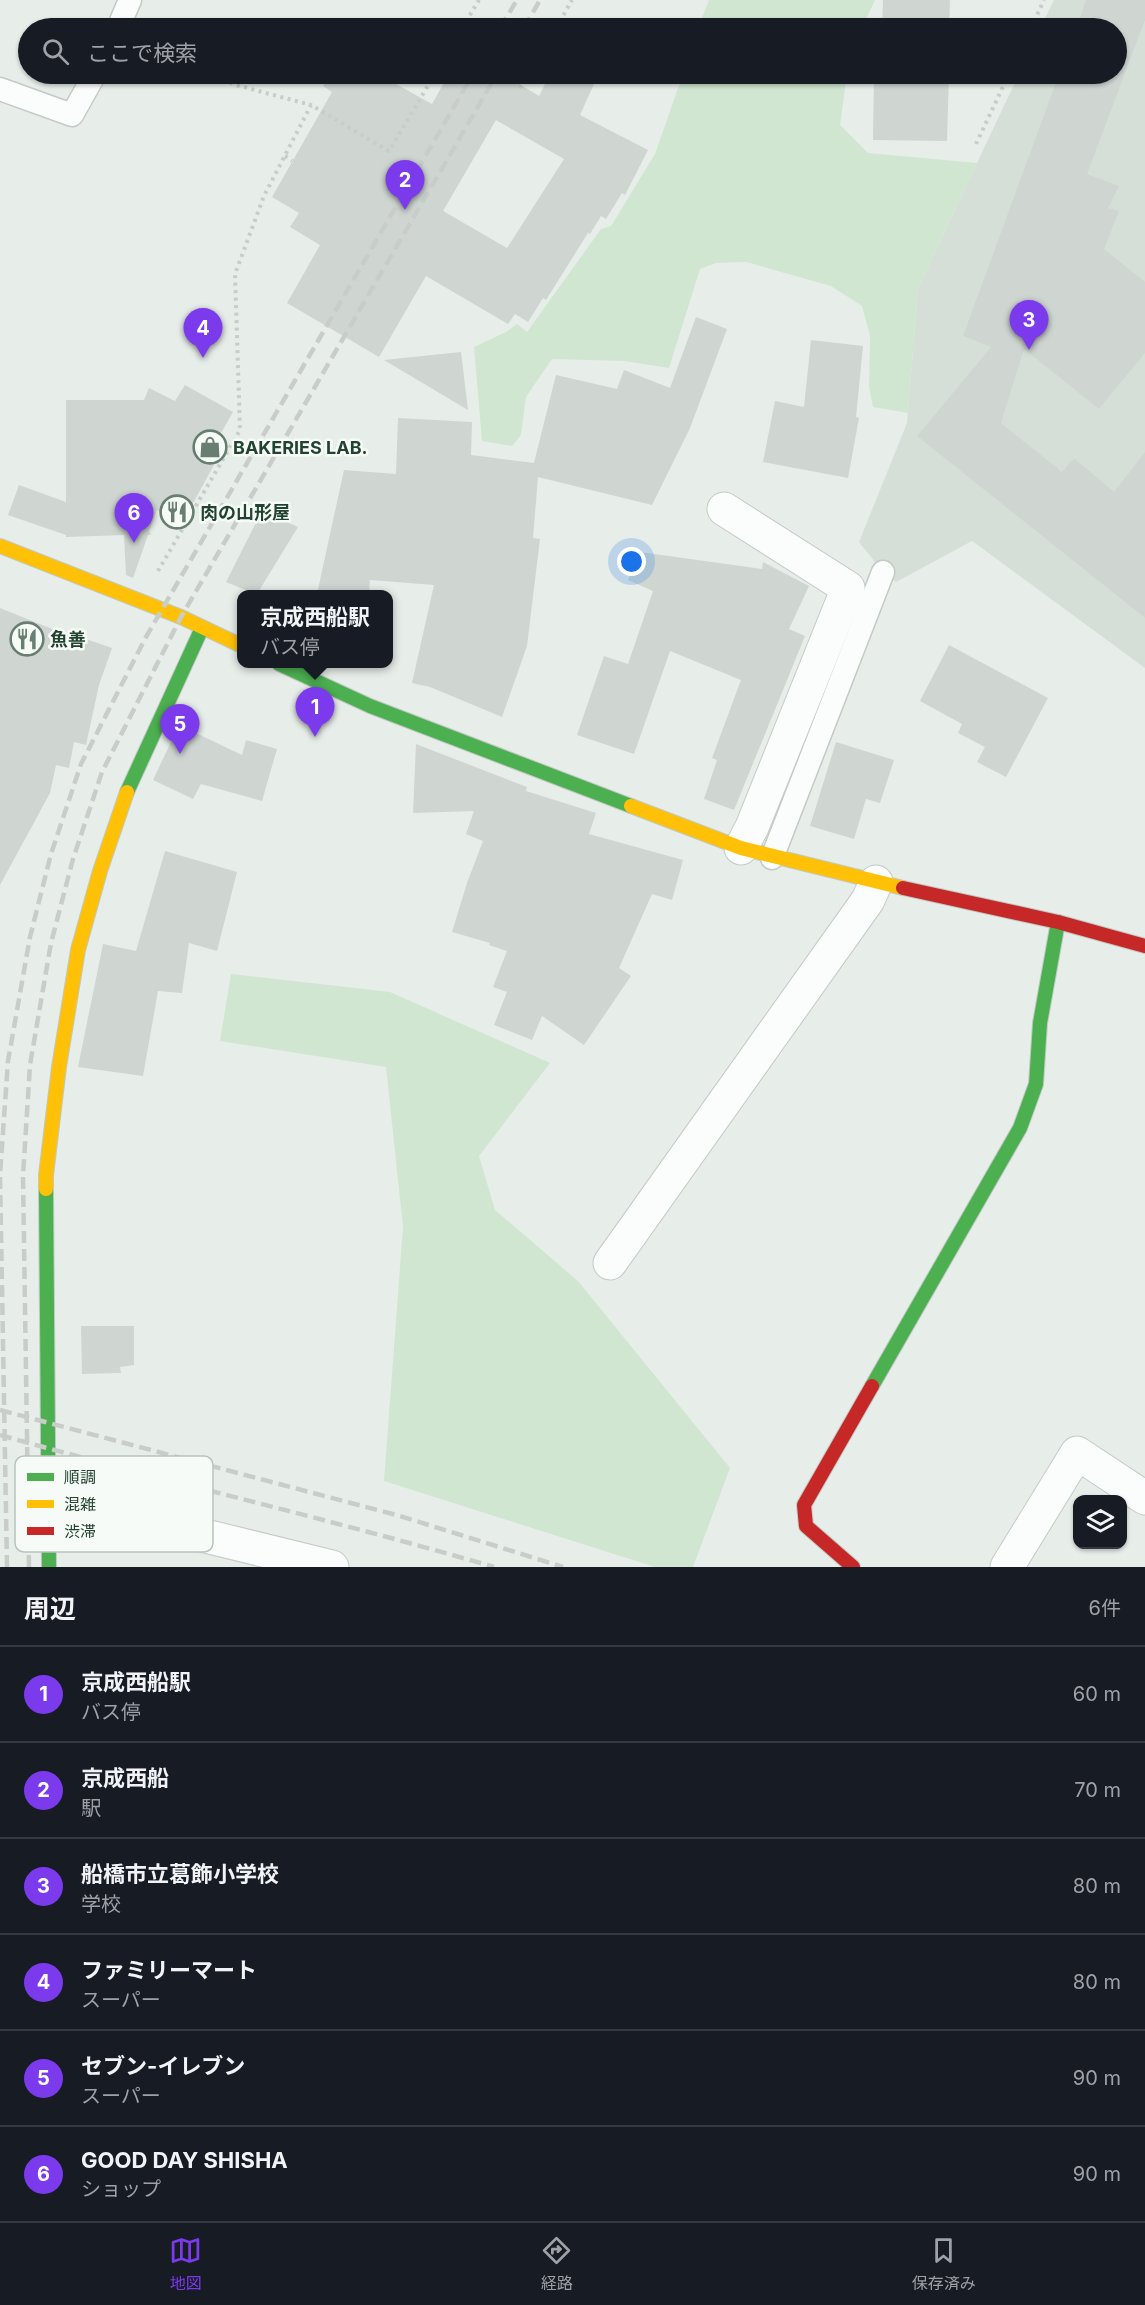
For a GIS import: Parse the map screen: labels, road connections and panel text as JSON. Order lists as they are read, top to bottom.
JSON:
{
  "places": {
    "shop": ["BAKERIES LAB."],
    "restaurant": ["肉の山形屋", "魚善"]
  },
  "legend": ["順調", "混雑", "渋滞"],
  "page": {
    "search": "ここで検索",
    "pins": [
      "2",
      "3",
      "4",
      "6",
      "1",
      "5"
    ],
    "popup": ["京成西船駅", "バス停"],
    "heading": ["周辺", "6件"],
    "list": [
      {
        "mark": "1",
        "name": "京成西船駅",
        "note": "バス停",
        "value": "60 m"
      },
      {
        "mark": "2",
        "name": "京成西船",
        "note": "駅",
        "value": "70 m"
      },
      {
        "mark": "3",
        "name": "船橋市立葛飾小学校",
        "note": "学校",
        "value": "80 m"
      },
      {
        "mark": "4",
        "name": "ファミリーマート",
        "note": "スーパー",
        "value": "80 m"
      },
      {
        "mark": "5",
        "name": "セブン-イレブン",
        "note": "スーパー",
        "value": "90 m"
      },
      {
        "mark": "6",
        "name": "GOOD DAY SHISHA",
        "note": "ショップ",
        "value": "90 m"
      }
    ],
    "nav": ["地図", "経路", "保存済み"]
  }
}
